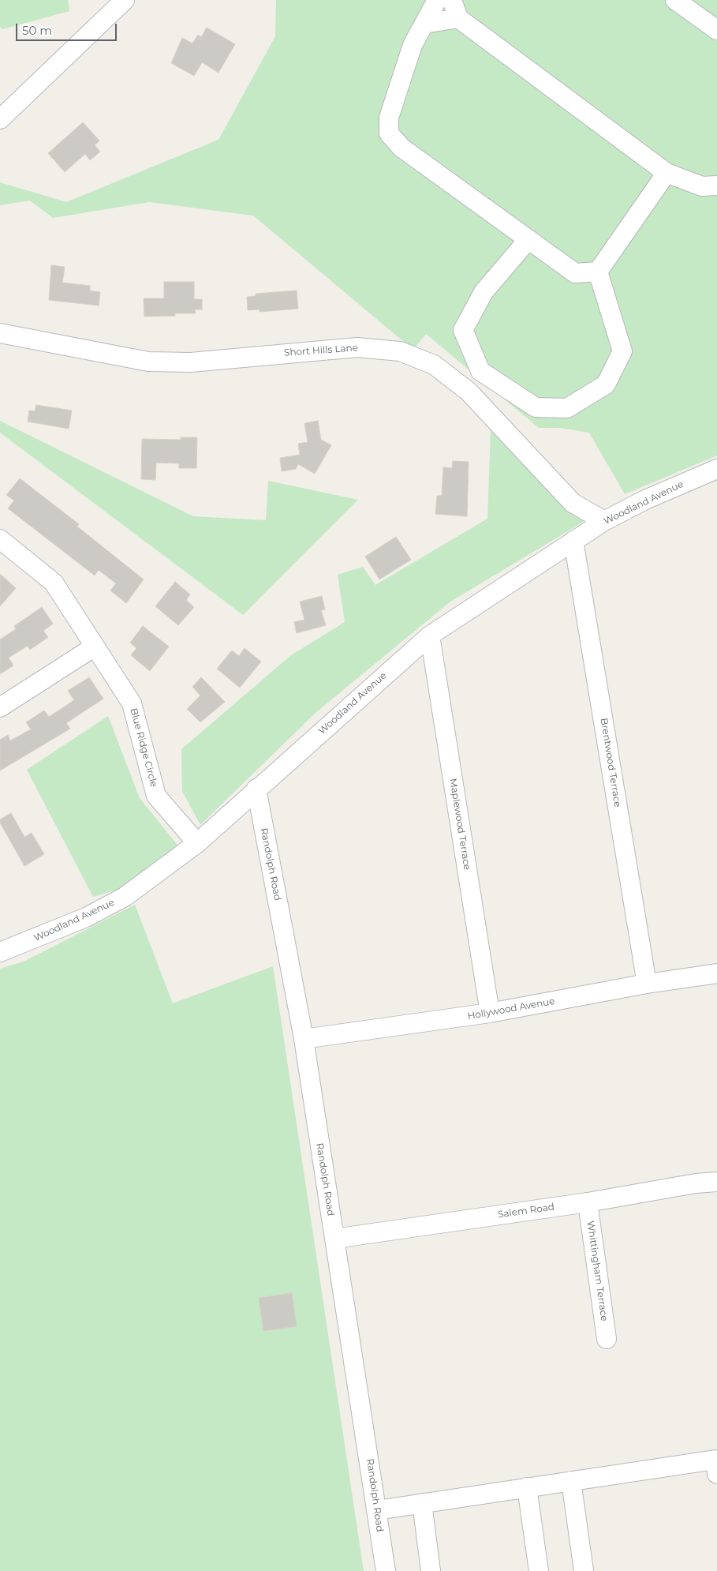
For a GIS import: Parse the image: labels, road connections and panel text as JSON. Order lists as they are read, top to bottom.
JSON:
{
  "streets": {
    "street": [
      "Short Hills Lane",
      "Woodland Avenue",
      "Blue Ridge Circle",
      "Brentwood Terrace",
      "Maplewood Terrace",
      "Randolph Road",
      "Hollywood Avenue",
      "Salem Road",
      "Whittingham Terrace"
    ]
  },
  "crossings": [
    ["Short Hills Lane", "Woodland Avenue"],
    ["Woodland Avenue", "Blue Ridge Circle"],
    ["Woodland Avenue", "Brentwood Terrace"],
    ["Woodland Avenue", "Maplewood Terrace"],
    ["Woodland Avenue", "Randolph Road"],
    ["Brentwood Terrace", "Hollywood Avenue"],
    ["Maplewood Terrace", "Hollywood Avenue"],
    ["Randolph Road", "Hollywood Avenue"],
    ["Randolph Road", "Salem Road"],
    ["Salem Road", "Whittingham Terrace"]
  ],
  "scale_bar": "50 m"
}
